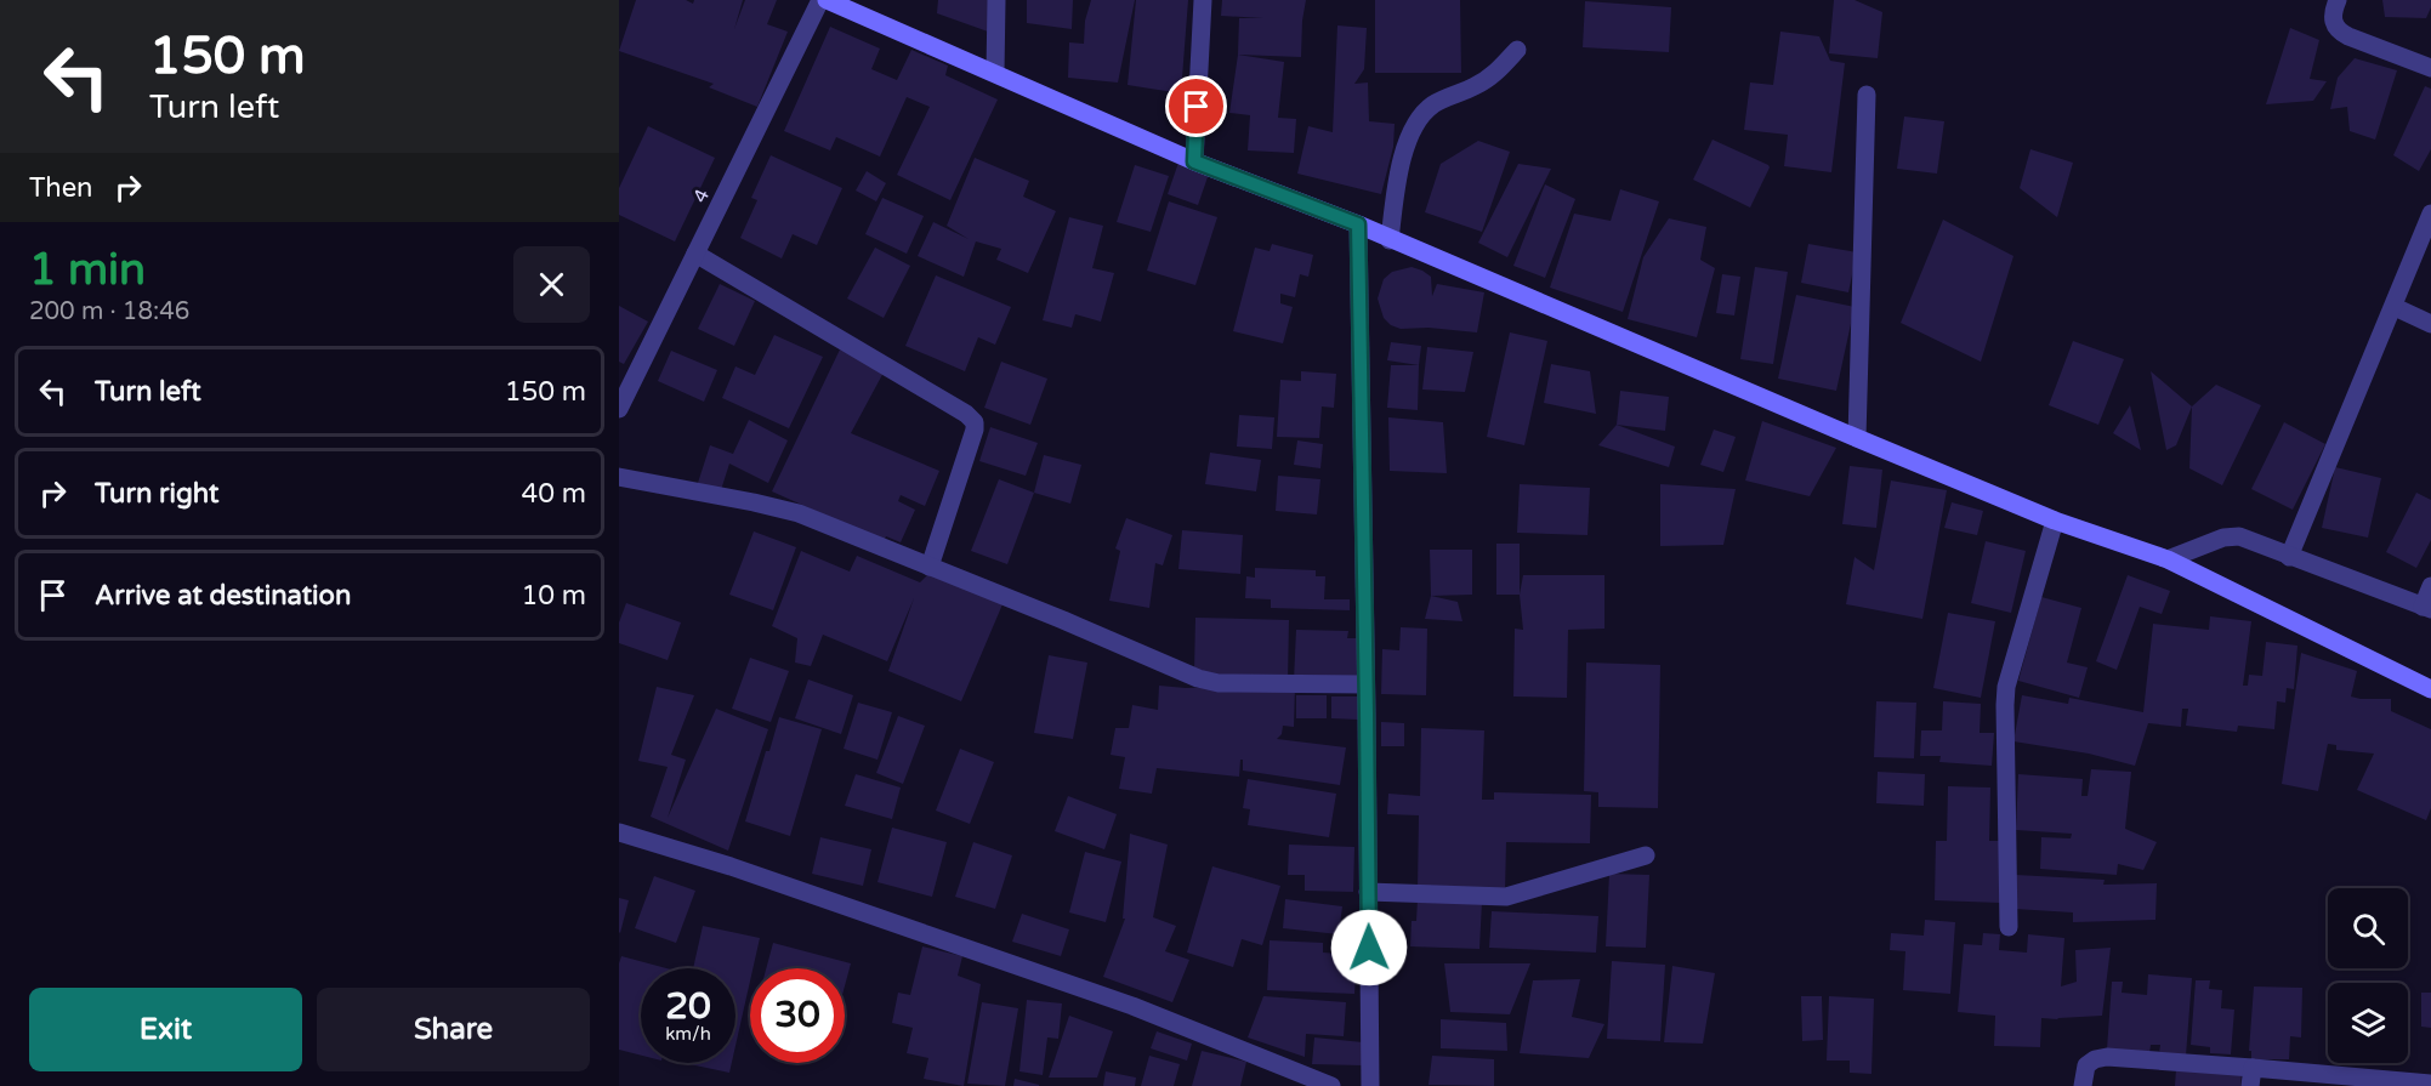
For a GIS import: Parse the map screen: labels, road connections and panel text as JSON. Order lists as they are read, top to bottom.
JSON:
{
  "streets": {
    "street": ["4"]
  },
  "page": {
    "turn": ["150 m", "Turn left"],
    "then": "Then",
    "heading": ["1 min", "200 m · 18:46"],
    "list": [
      {
        "name": "Turn left",
        "value": "150 m"
      },
      {
        "name": "Turn right",
        "value": "40 m"
      },
      {
        "name": "Arrive at destination",
        "value": "10 m"
      }
    ],
    "speed": "20 km/h",
    "limit": "30",
    "buttons": ["Exit", "Share"]
  }
}
